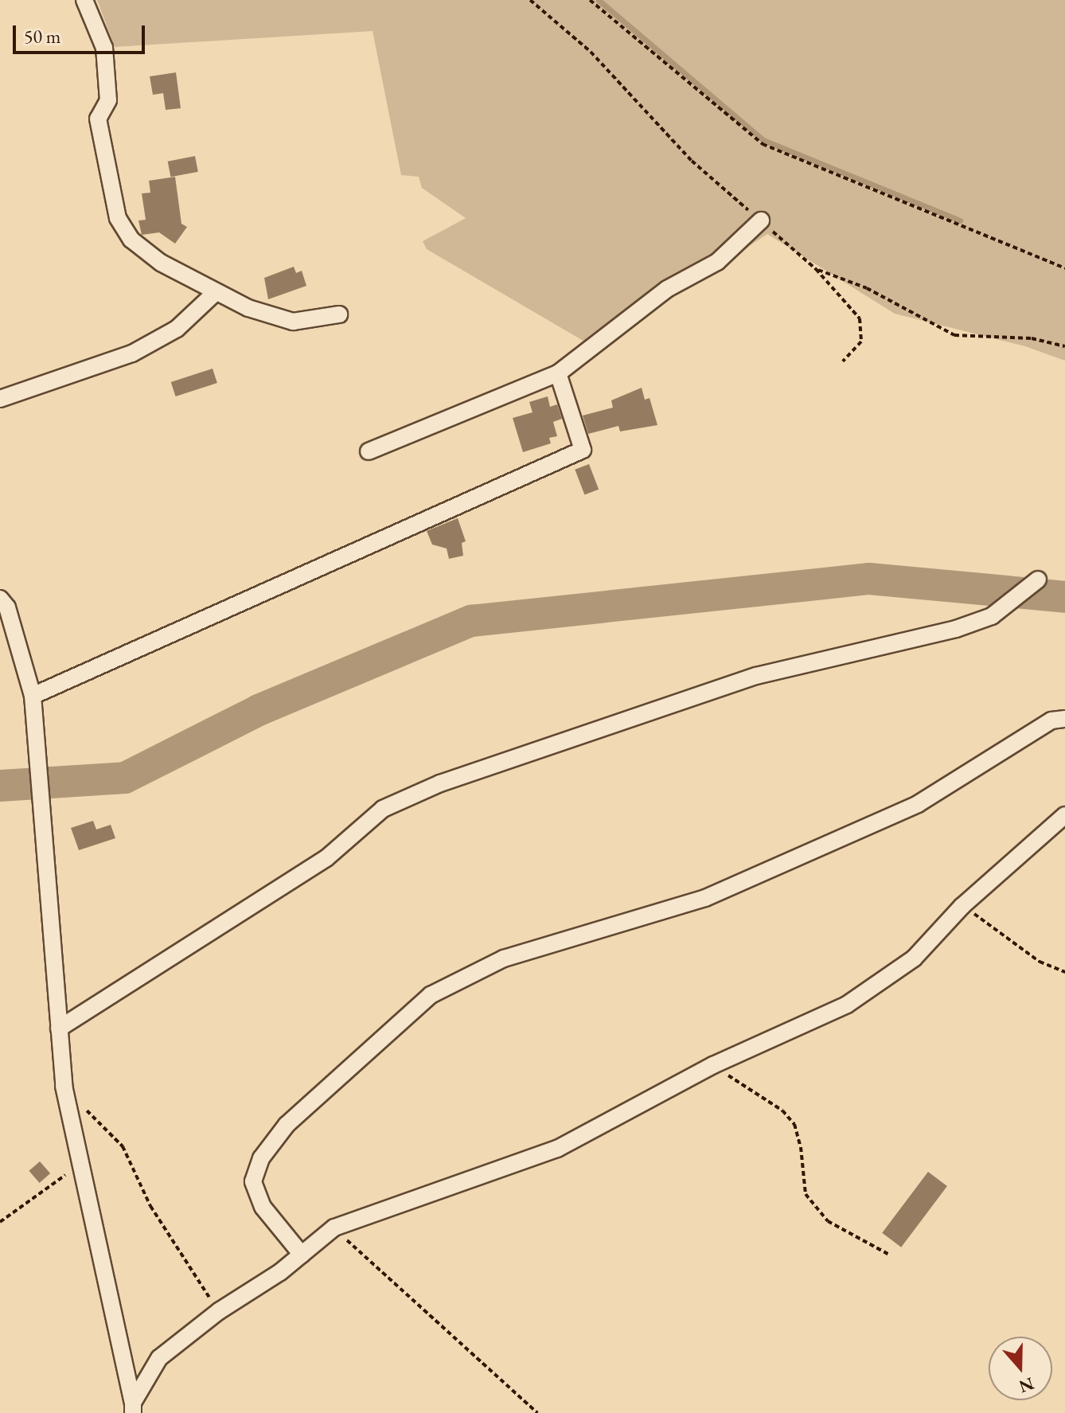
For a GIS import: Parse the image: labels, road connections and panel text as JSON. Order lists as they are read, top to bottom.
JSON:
{
  "scale_bar": "50 m",
  "north": "bottom"
}
